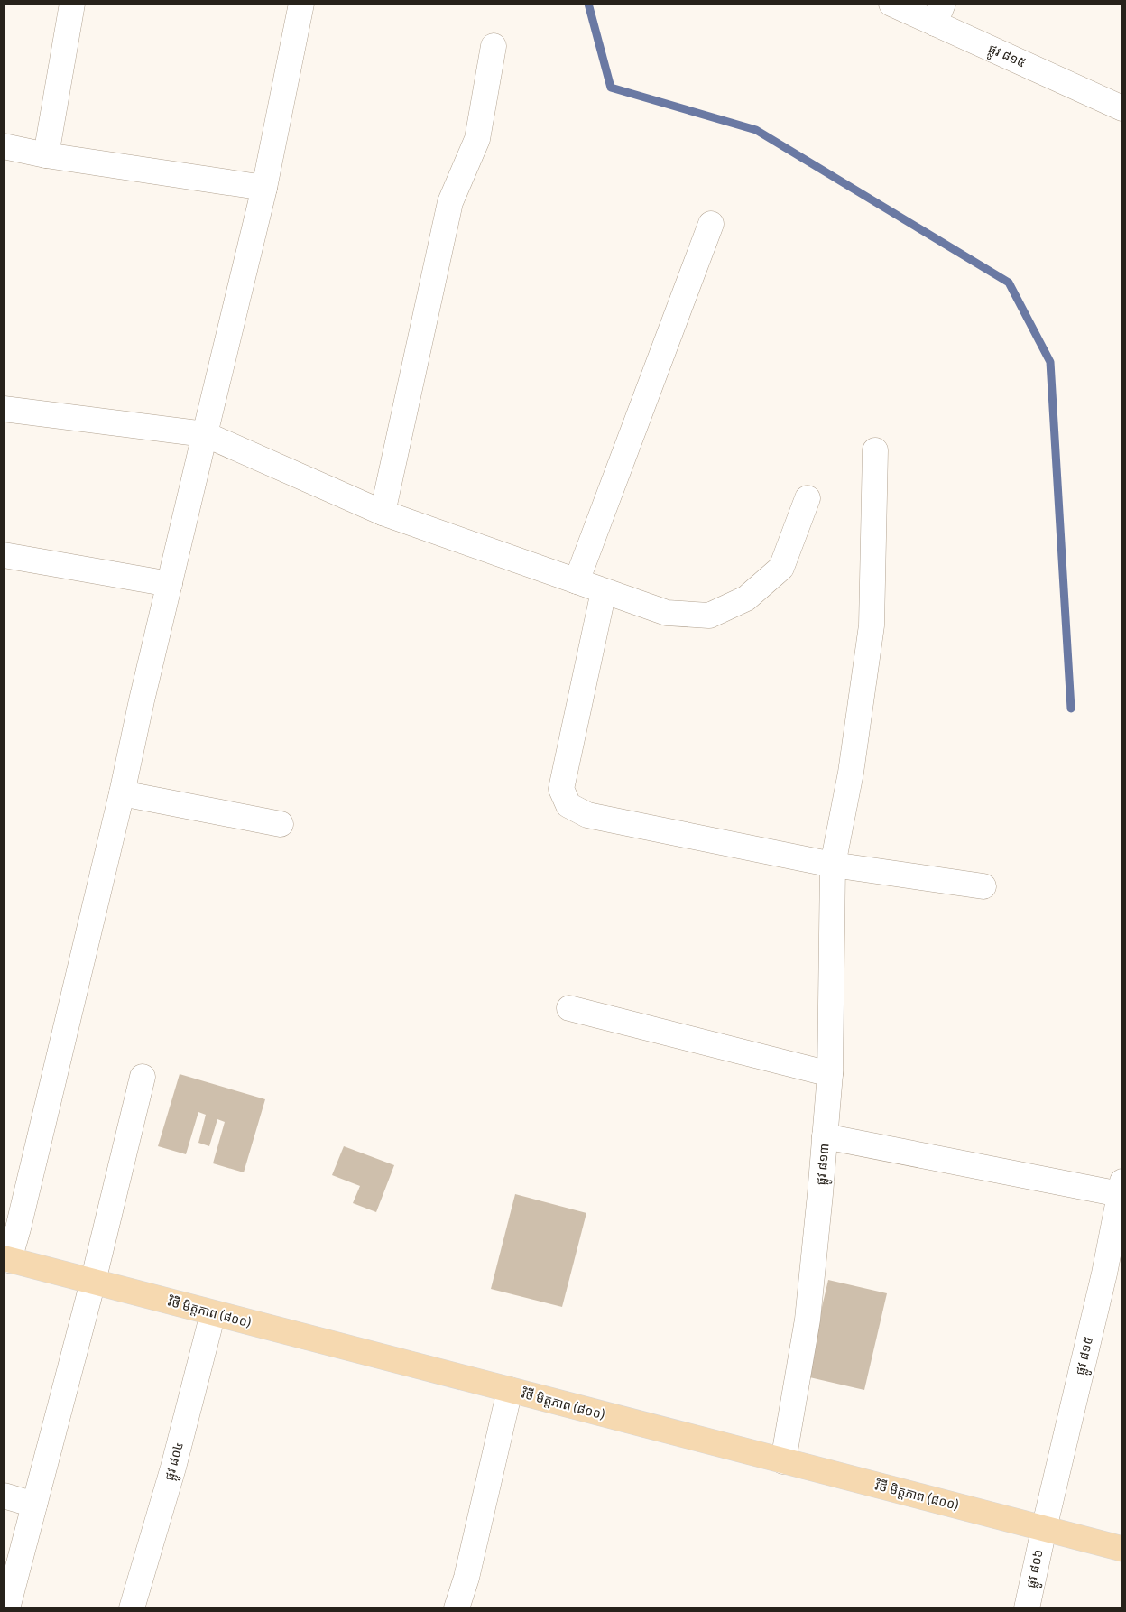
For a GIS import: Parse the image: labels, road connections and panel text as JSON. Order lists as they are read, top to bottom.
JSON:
{
  "streets": {
    "main road": ["វិថី មិត្តភាព (៨០០)"],
    "street": [
      "ផ្លូវ ៨១៥",
      "ផ្លូវ ៨១៣",
      "ផ្លូវ ៨០៤",
      "ផ្លូវ ៨០៦"
    ]
  },
  "crossings": [
    ["ផ្លូវ ៨១៥", "វិថី មិត្តភាព (៨០០)"],
    ["ផ្លូវ ៨១៥", "ផ្លូវ ៨០៦"],
    ["ផ្លូវ ៨១៣", "វិថី មិត្តភាព (៨០០)"],
    ["វិថី មិត្តភាព (៨០០)", "ផ្លូវ ៨០៤"],
    ["វិថី មិត្តភាព (៨០០)", "ផ្លូវ ៨០៦"]
  ]
}
